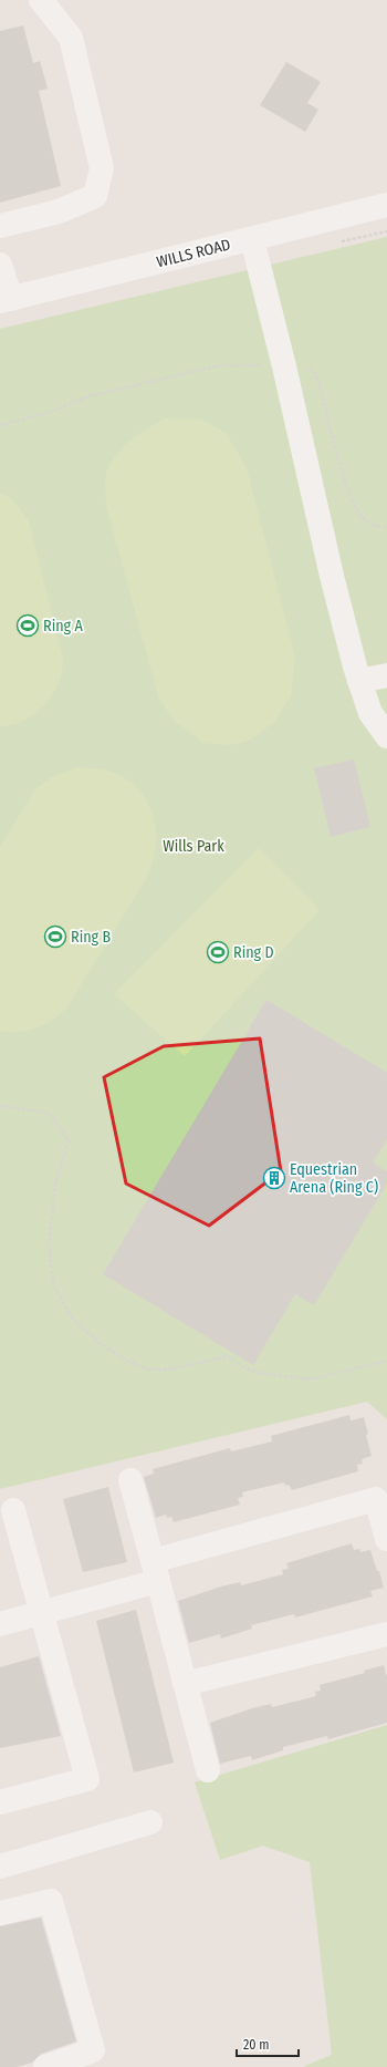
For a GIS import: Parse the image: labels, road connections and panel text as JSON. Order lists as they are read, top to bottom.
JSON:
{
  "streets": {
    "street": ["WILLS ROAD"]
  },
  "parks": ["Wills Park"],
  "places": {
    "sports": ["Ring A", "Ring B", "Ring D"],
    "building": ["Equestrian Arena (Ring C)"]
  },
  "scale_bar": "20 m"
}
